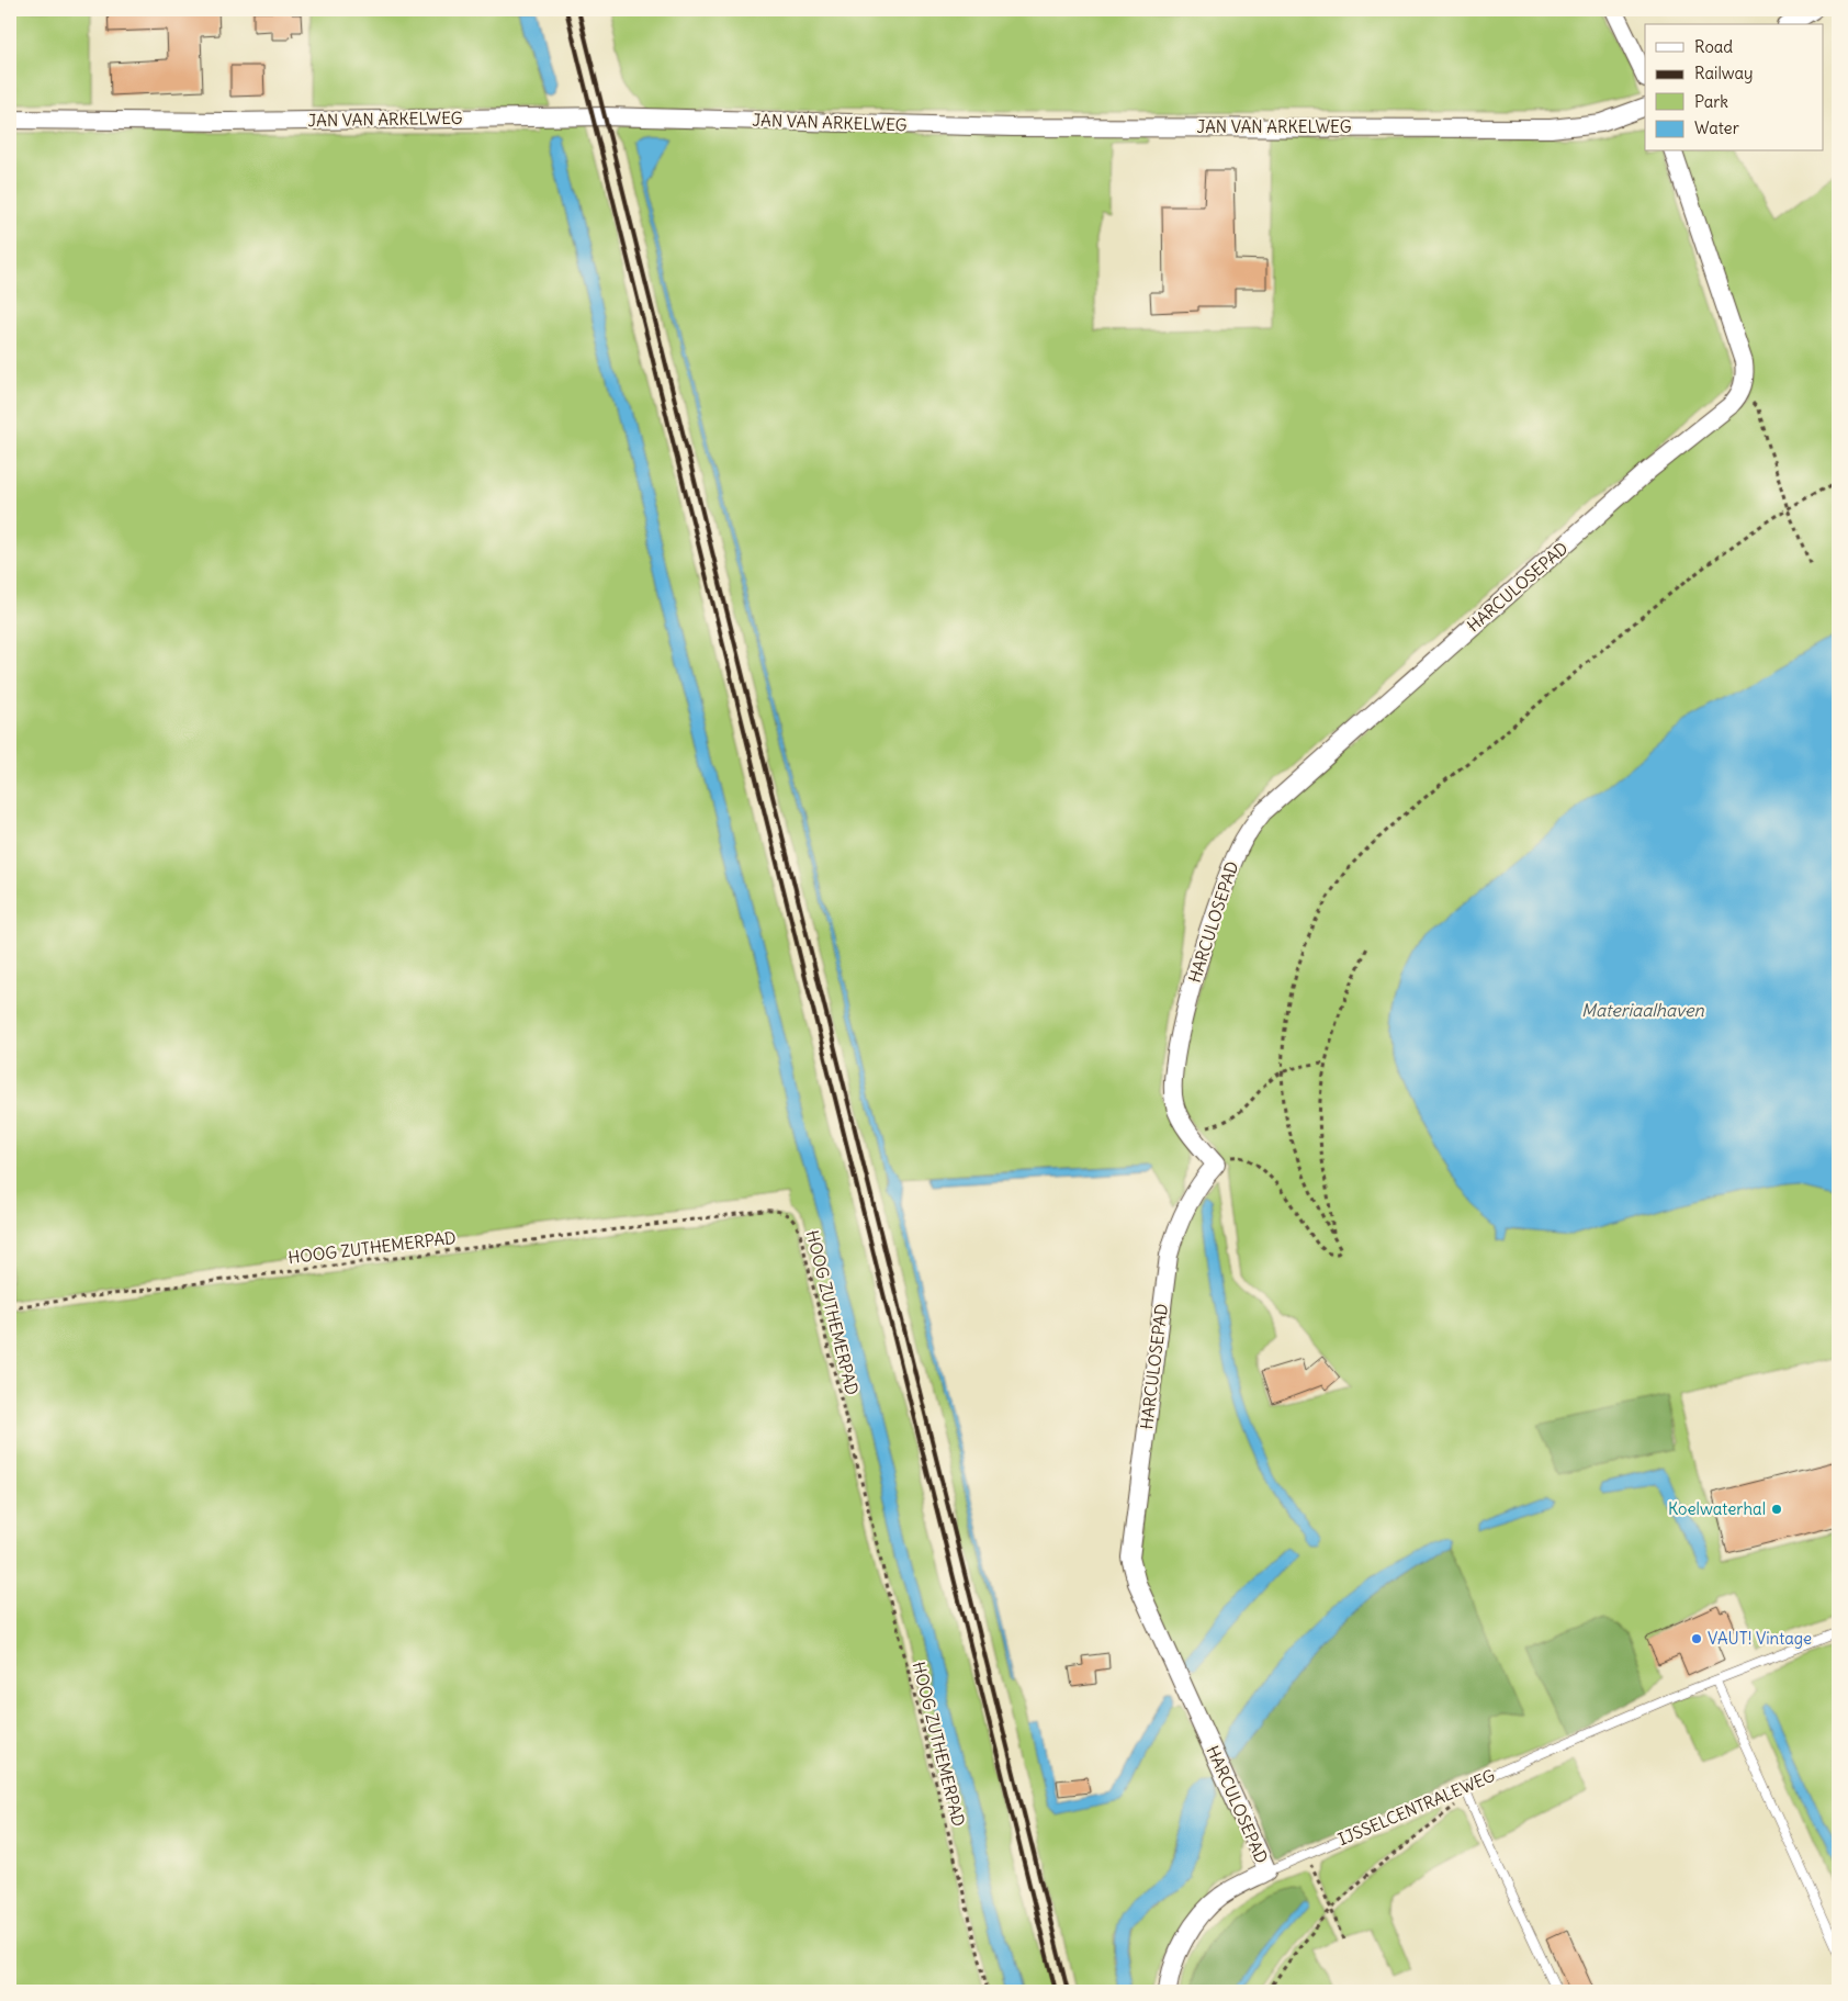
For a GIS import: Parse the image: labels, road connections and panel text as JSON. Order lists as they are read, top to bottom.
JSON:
{
  "streets": {
    "street": ["JAN VAN ARKELWEG", "HARCULOSEPAD", "IJSSELCENTRALEWEG"],
    "path": ["HOOG ZUTHEMERPAD"]
  },
  "crossings": [
    ["HARCULOSEPAD", "IJSSELCENTRALEWEG"]
  ],
  "water": ["Materiaalhaven"],
  "places": ["Koelwaterhal", "VAUT! Vintage"],
  "legend": [
    "Road",
    "Railway",
    "Park",
    "Water"
  ]
}
